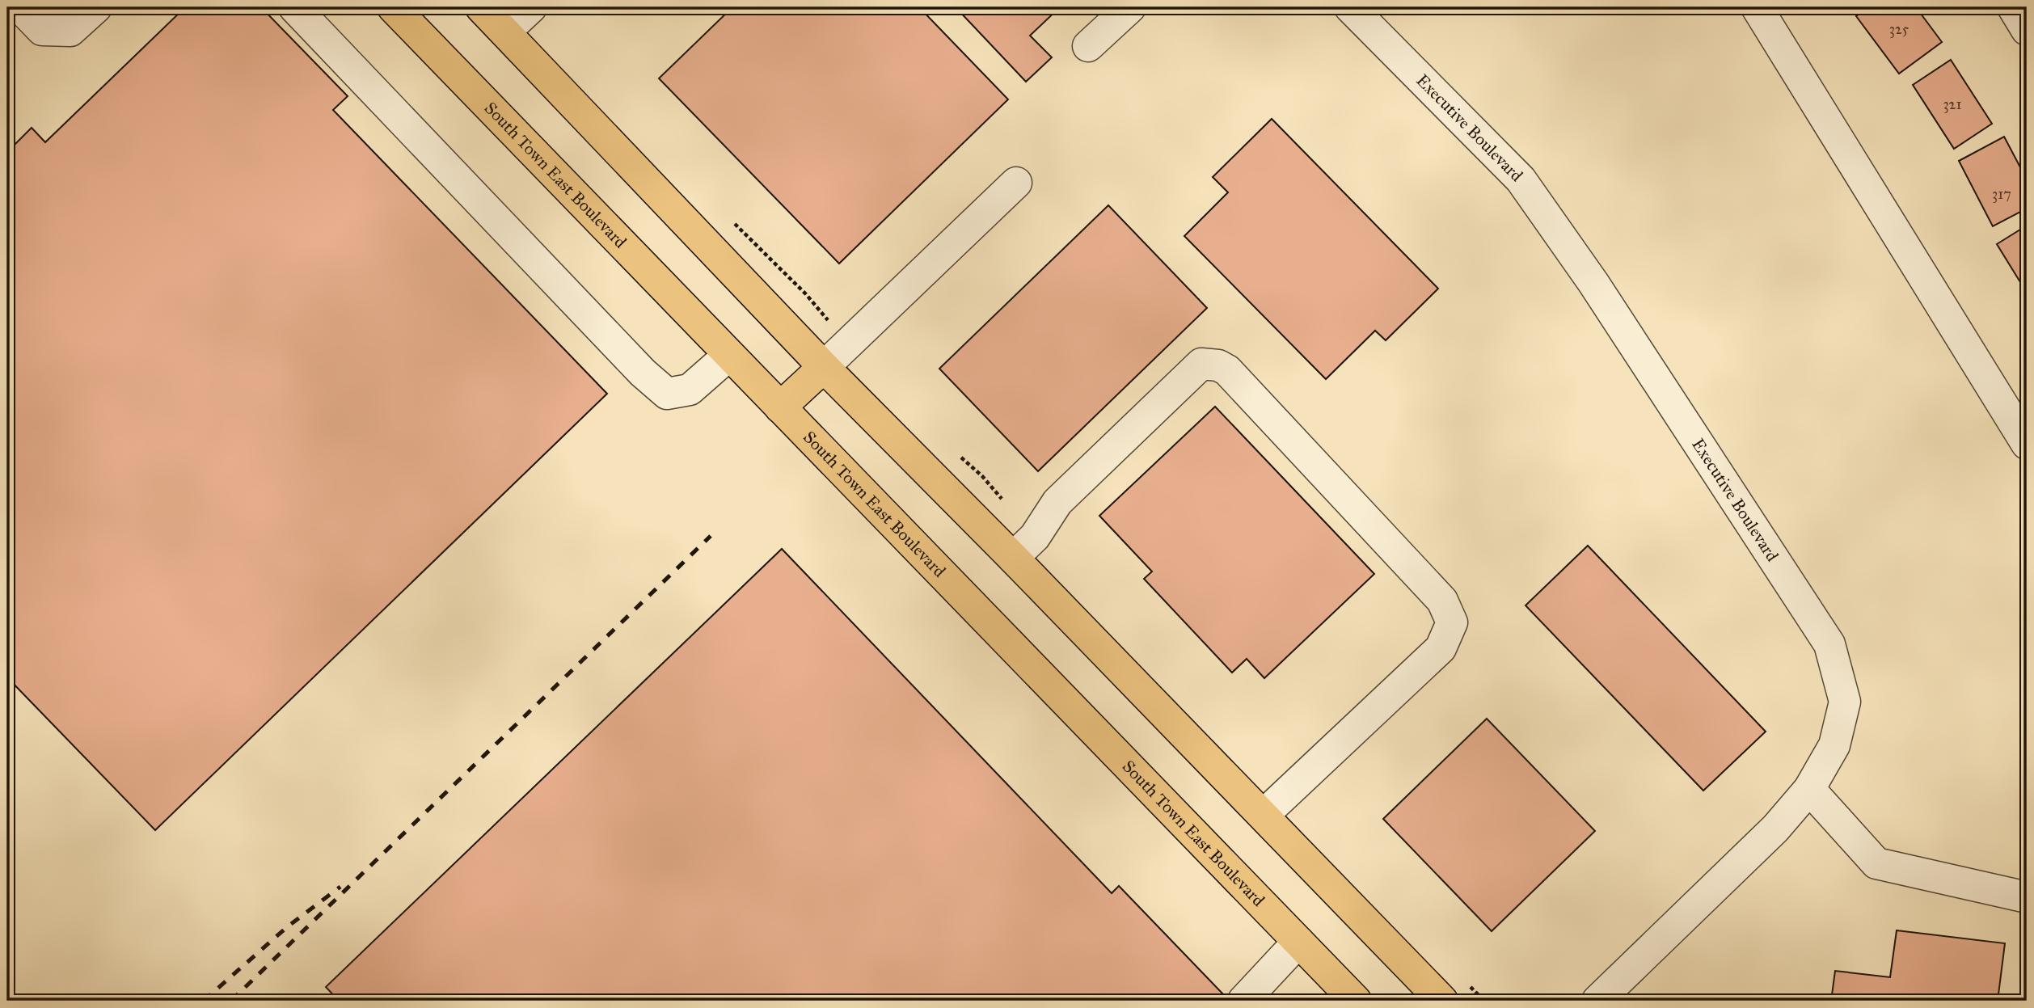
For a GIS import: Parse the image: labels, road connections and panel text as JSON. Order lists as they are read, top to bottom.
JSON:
{
  "streets": {
    "main road": ["South Town East Boulevard"],
    "street": ["Executive Boulevard"]
  },
  "house_numbers": ["325", "321", "317"]
}
